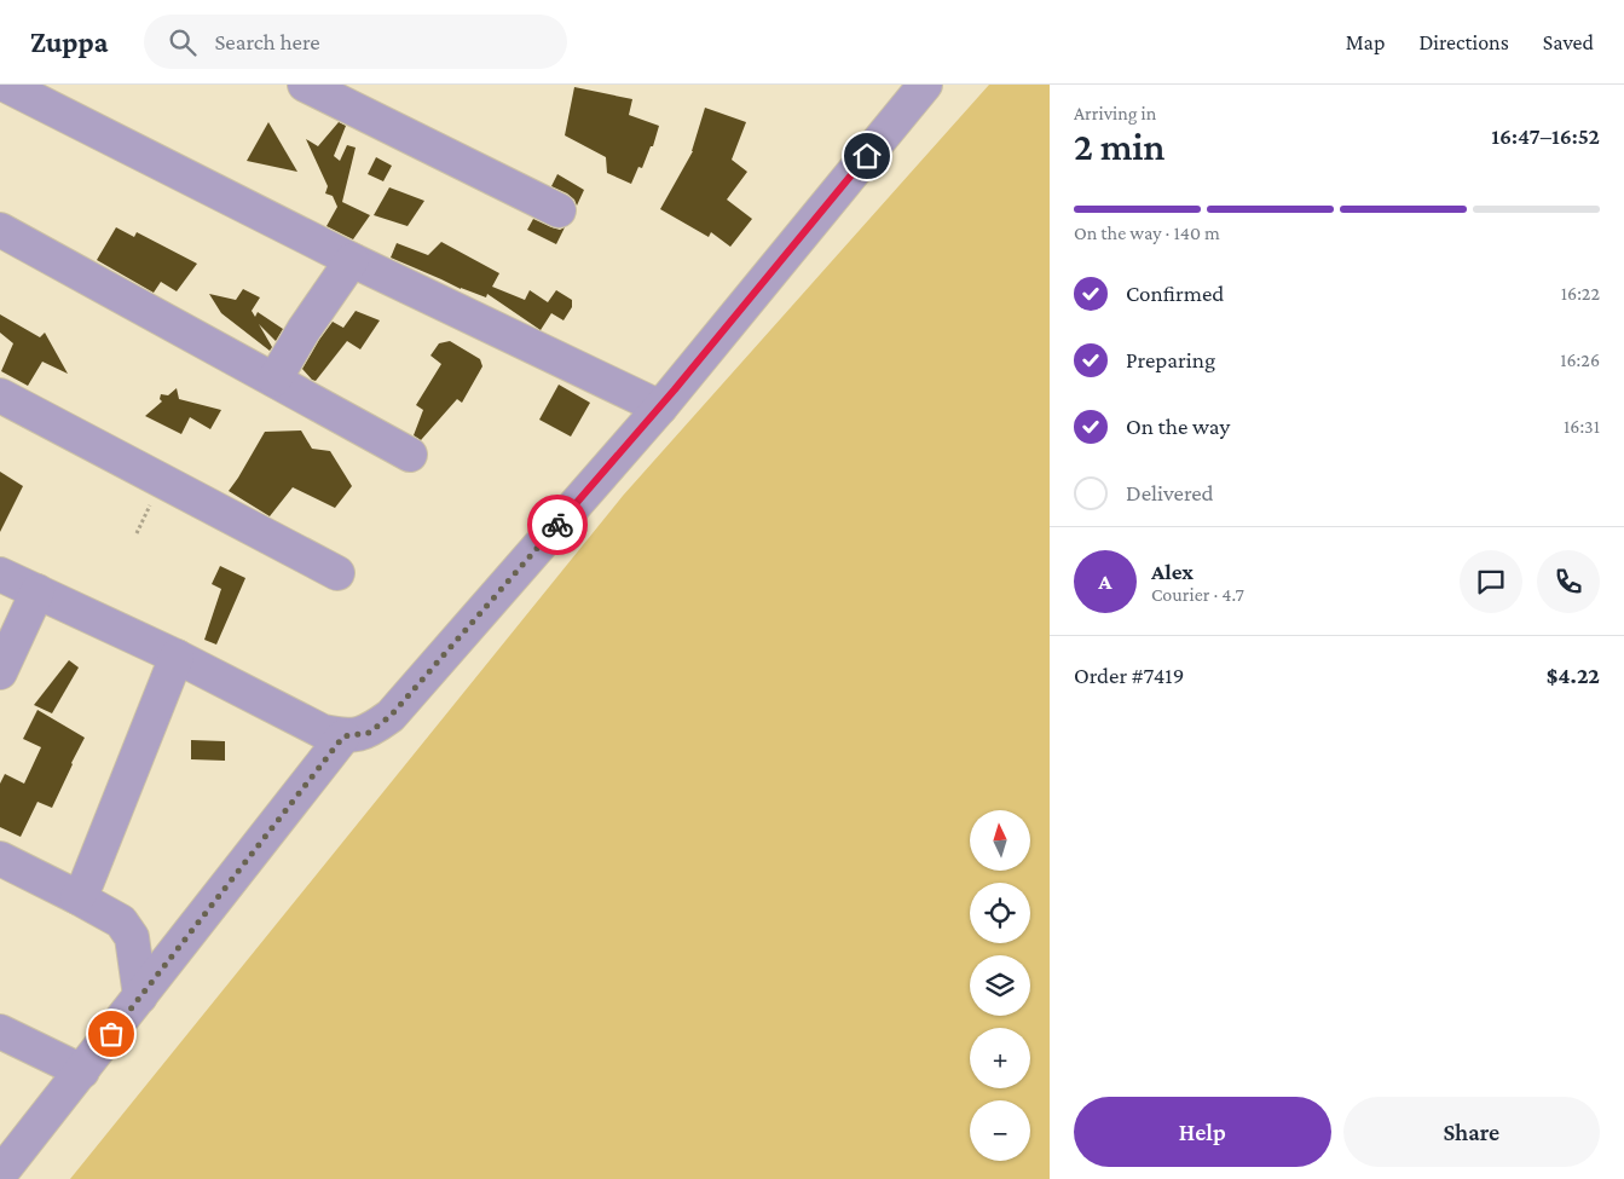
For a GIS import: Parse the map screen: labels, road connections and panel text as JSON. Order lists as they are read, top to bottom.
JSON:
{
  "north": "top",
  "page": {
    "header": "Zuppa",
    "search": "Search here",
    "nav": ["Map", "Directions", "Saved"],
    "heading": ["2 min", "Arriving in", "16:47–16:52"],
    "panel": [
      "Alex",
      "Courier · 4.7",
      "Order #7419",
      "$4.22"
    ],
    "bar": "On the way · 140 m",
    "list": [
      ["Confirmed", "16:22"],
      ["Preparing", "16:26"],
      ["On the way", "16:31"],
      "Delivered"
    ],
    "round": "A",
    "map_buttons": ["+", "−"],
    "buttons": ["Help", "Share"]
  }
}
